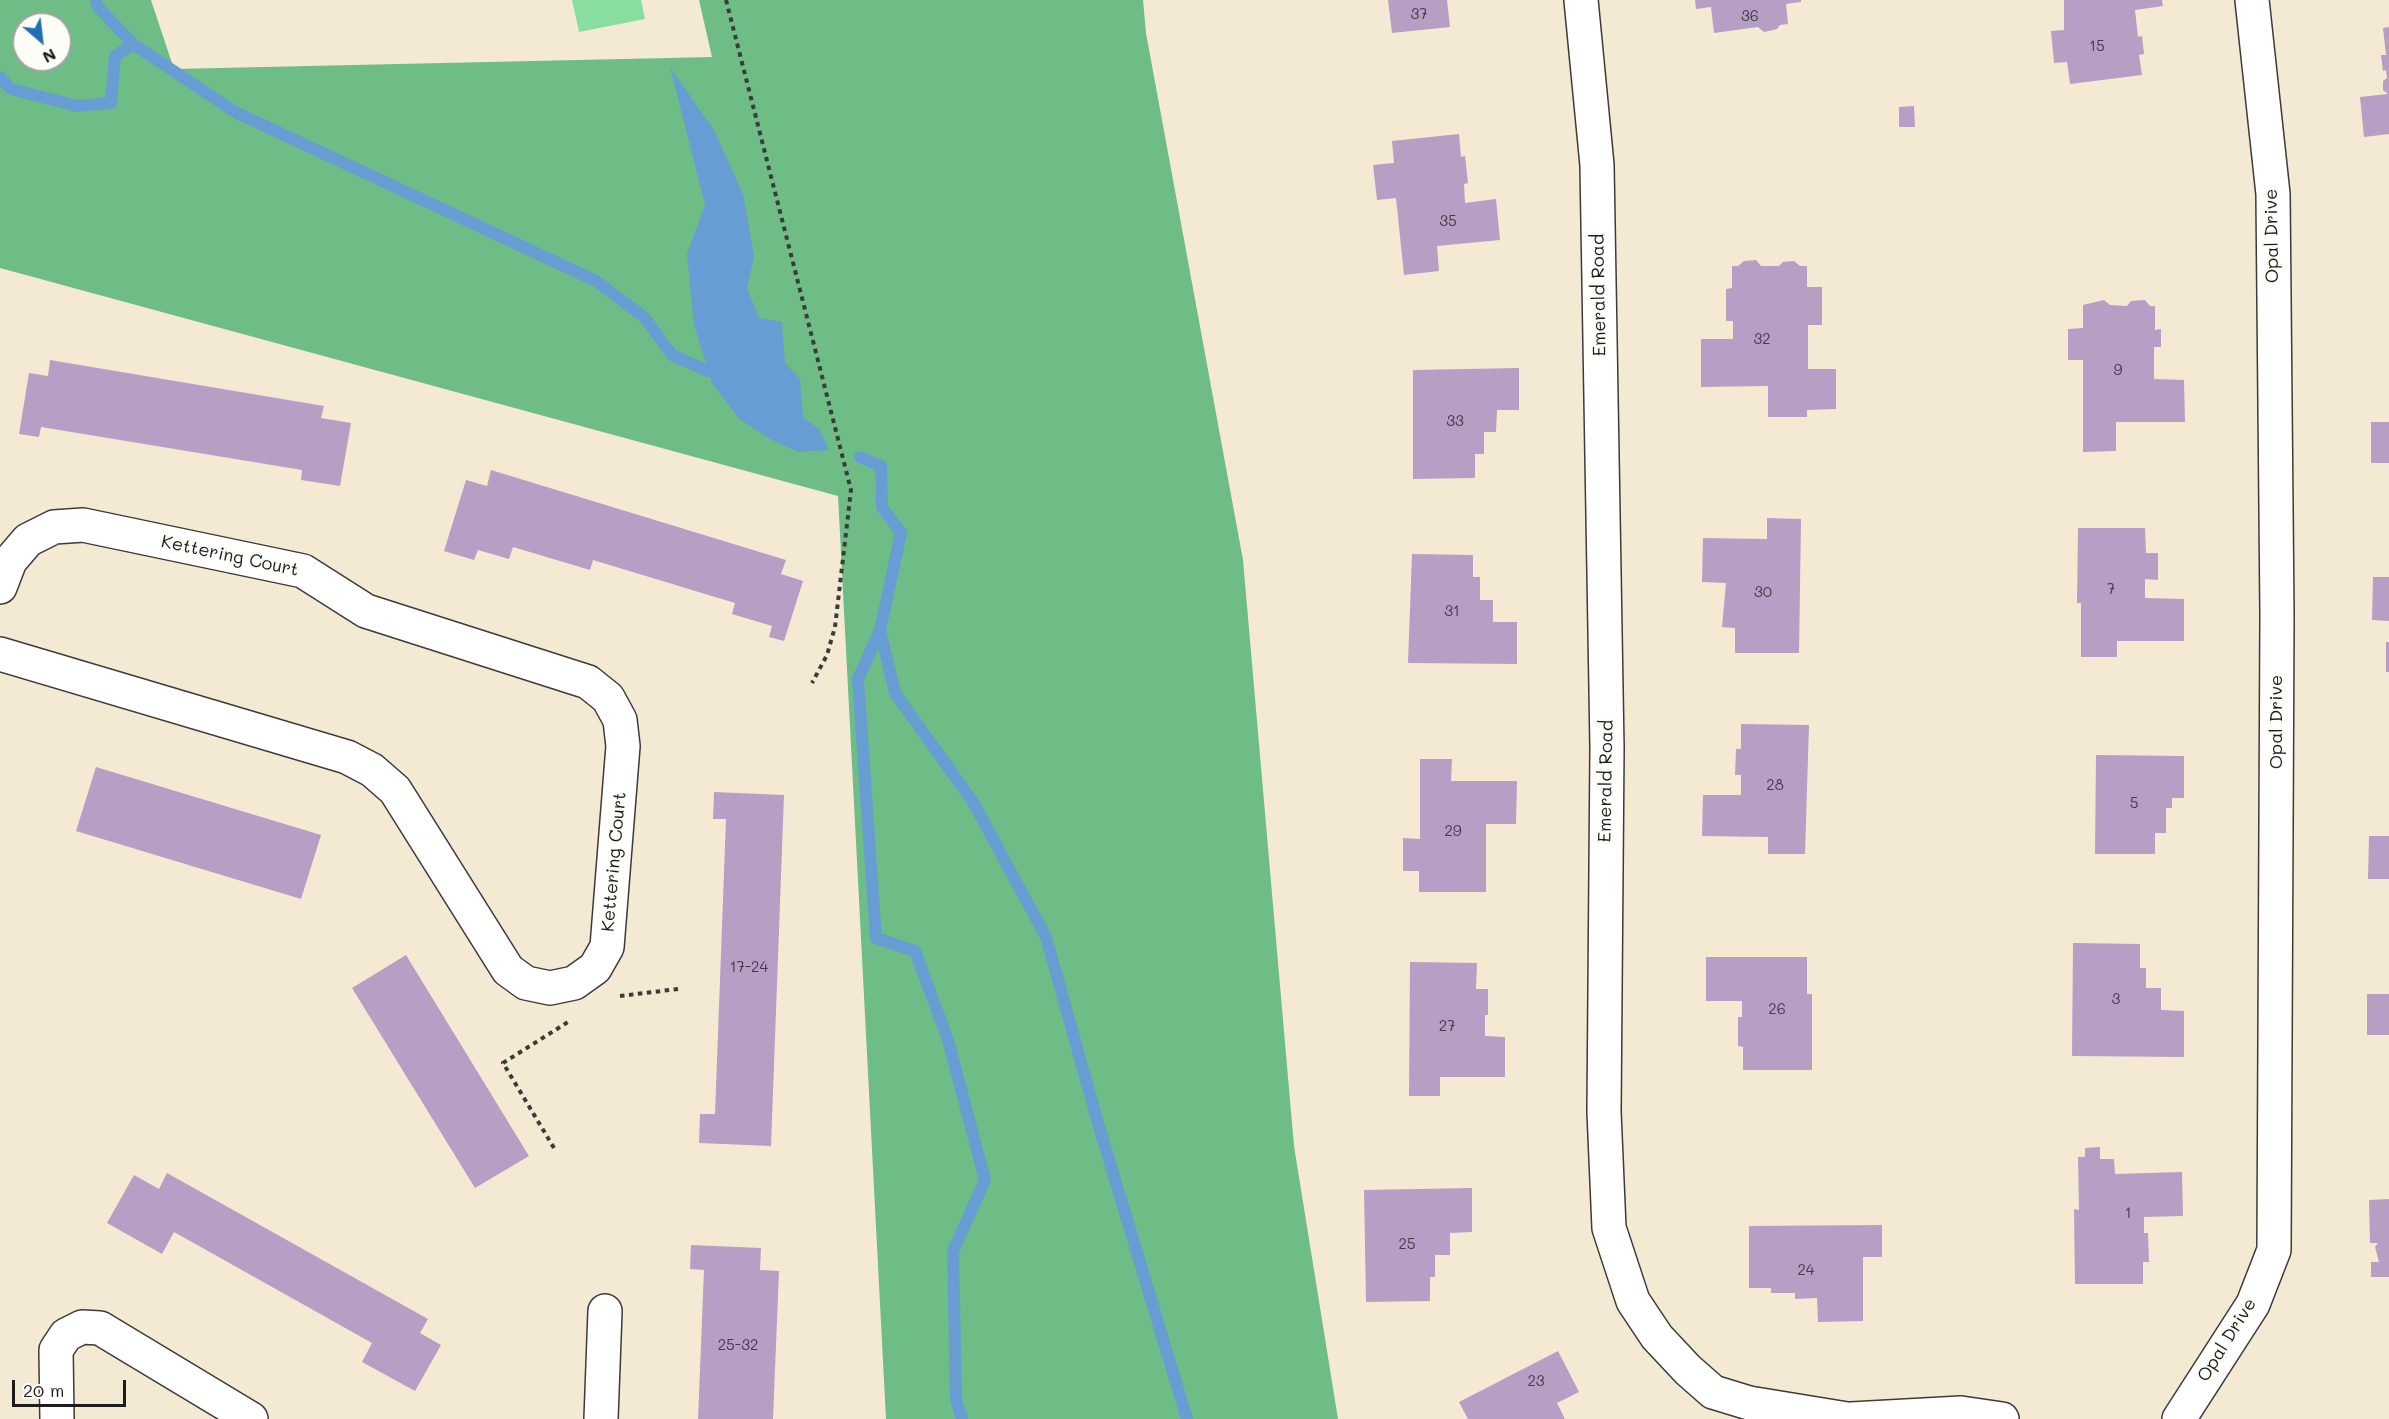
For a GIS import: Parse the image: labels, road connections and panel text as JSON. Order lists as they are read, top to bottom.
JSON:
{
  "streets": {
    "street": ["Opal Drive", "Emerald Road", "Kettering Court"]
  },
  "house_numbers": [
    "37",
    "36",
    "15",
    "35",
    "32",
    "9",
    "33",
    "7",
    "30",
    "31",
    "28",
    "5",
    "29",
    "17-24",
    "3",
    "26",
    "27",
    "1",
    "25",
    "24",
    "25-32",
    "23"
  ],
  "scale_bar": "20 m",
  "north": "bottom right"
}
